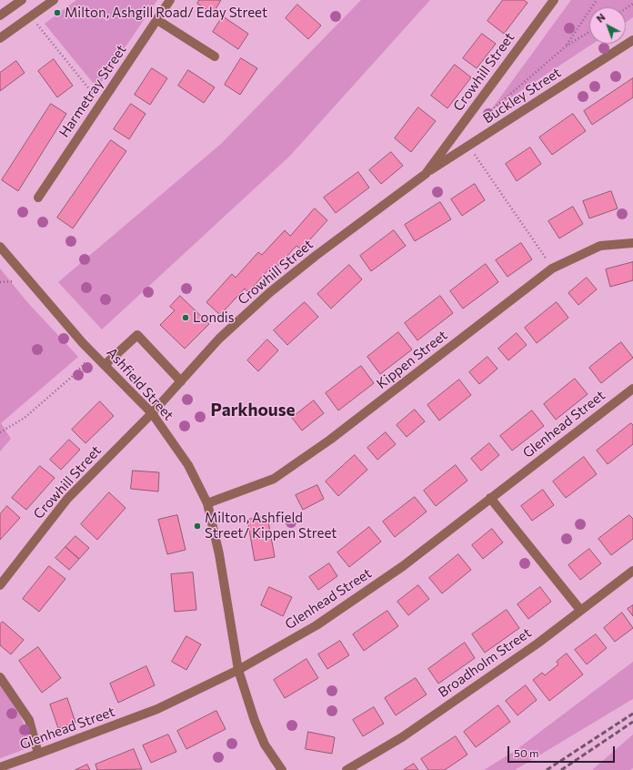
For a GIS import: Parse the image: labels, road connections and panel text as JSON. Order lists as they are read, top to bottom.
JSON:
{
  "streets": {
    "street": [
      "Crowhill Street",
      "Harmetray Street",
      "Buckley Street",
      "Kippen Street",
      "Ashfield Street",
      "Glenhead Street",
      "Broadholm Street"
    ]
  },
  "crossings": [
    ["Crowhill Street", "Buckley Street"],
    ["Crowhill Street", "Ashfield Street"],
    ["Kippen Street", "Ashfield Street"],
    ["Ashfield Street", "Glenhead Street"]
  ],
  "districts": ["Parkhouse"],
  "places": ["Milton, Ashgill Road/ Eday Street", "Londis", "Milton, Ashfield Street/ Kippen Street"],
  "scale_bar": "50 m",
  "north": "top left"
}
